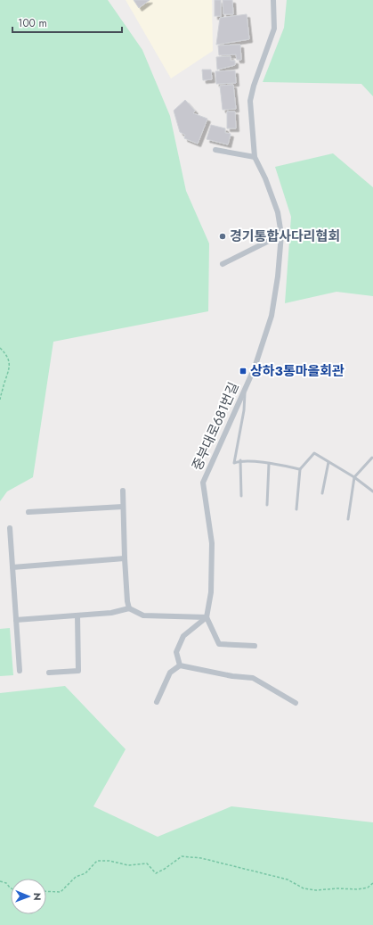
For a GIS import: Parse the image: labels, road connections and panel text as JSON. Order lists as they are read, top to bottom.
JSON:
{
  "streets": {
    "street": ["중부대로681번길"]
  },
  "places": {
    "other": ["경기통합사다리협회"],
    "transit": ["상하3통마을회관"]
  },
  "scale_bar": "100 m",
  "north": "right"
}
